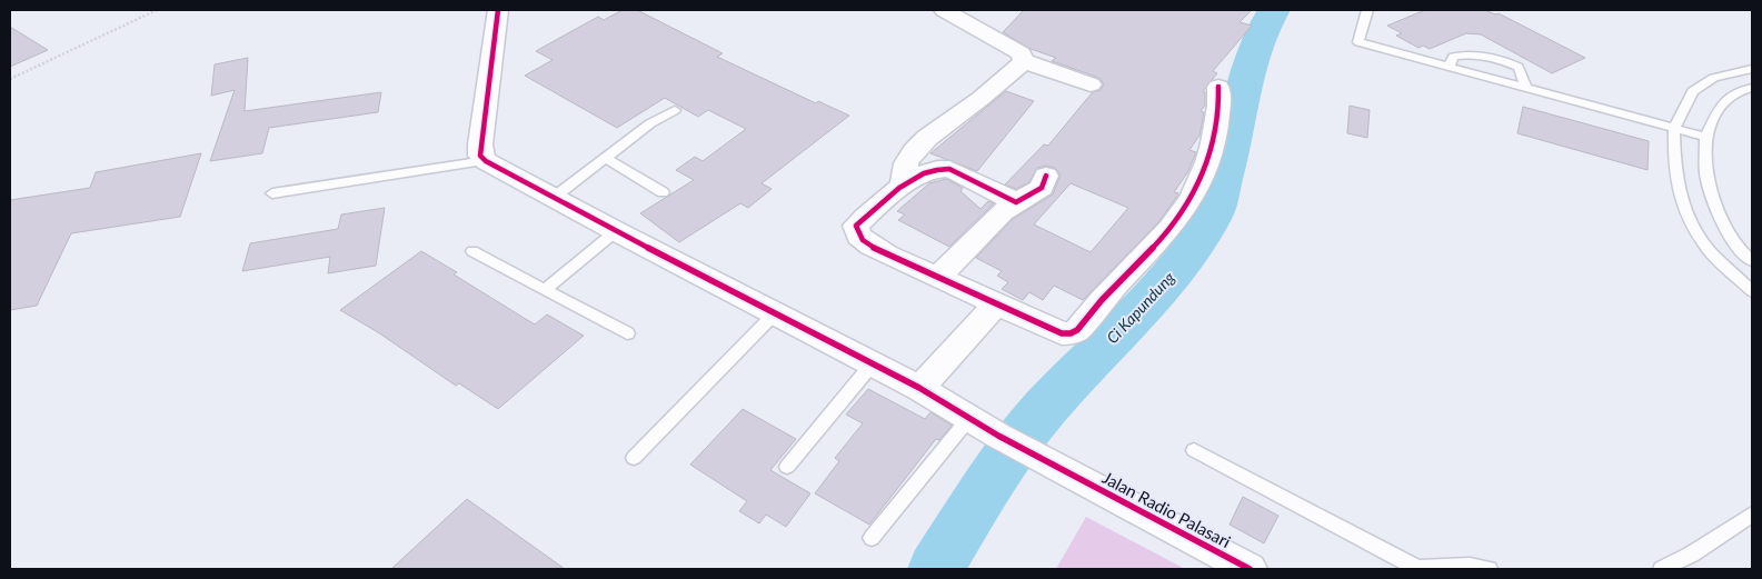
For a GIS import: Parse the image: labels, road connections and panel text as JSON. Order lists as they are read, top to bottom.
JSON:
{
  "streets": {
    "street": ["Jalan Radio Palasari"]
  },
  "water": ["Ci Kapundung"]
}
